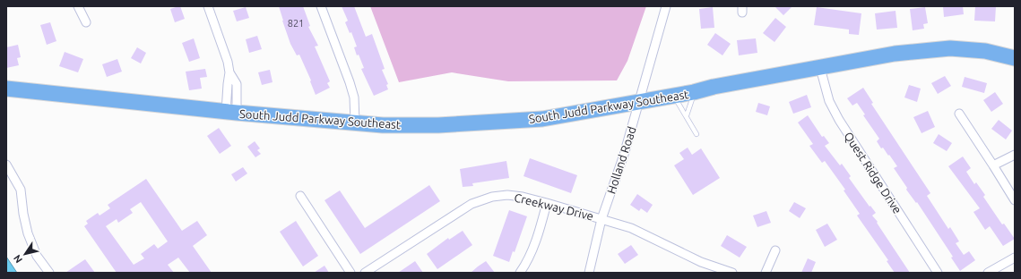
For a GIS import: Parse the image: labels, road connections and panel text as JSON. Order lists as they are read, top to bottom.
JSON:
{
  "streets": {
    "highway": ["South Judd Parkway Southeast"],
    "street": ["Holland Road", "Quest Ridge Drive", "Creekway Drive"]
  },
  "crossings": [
    ["South Judd Parkway Southeast", "Holland Road"],
    ["South Judd Parkway Southeast", "Quest Ridge Drive"],
    ["Holland Road", "Creekway Drive"]
  ],
  "house_numbers": ["821"],
  "north": "bottom left"
}
